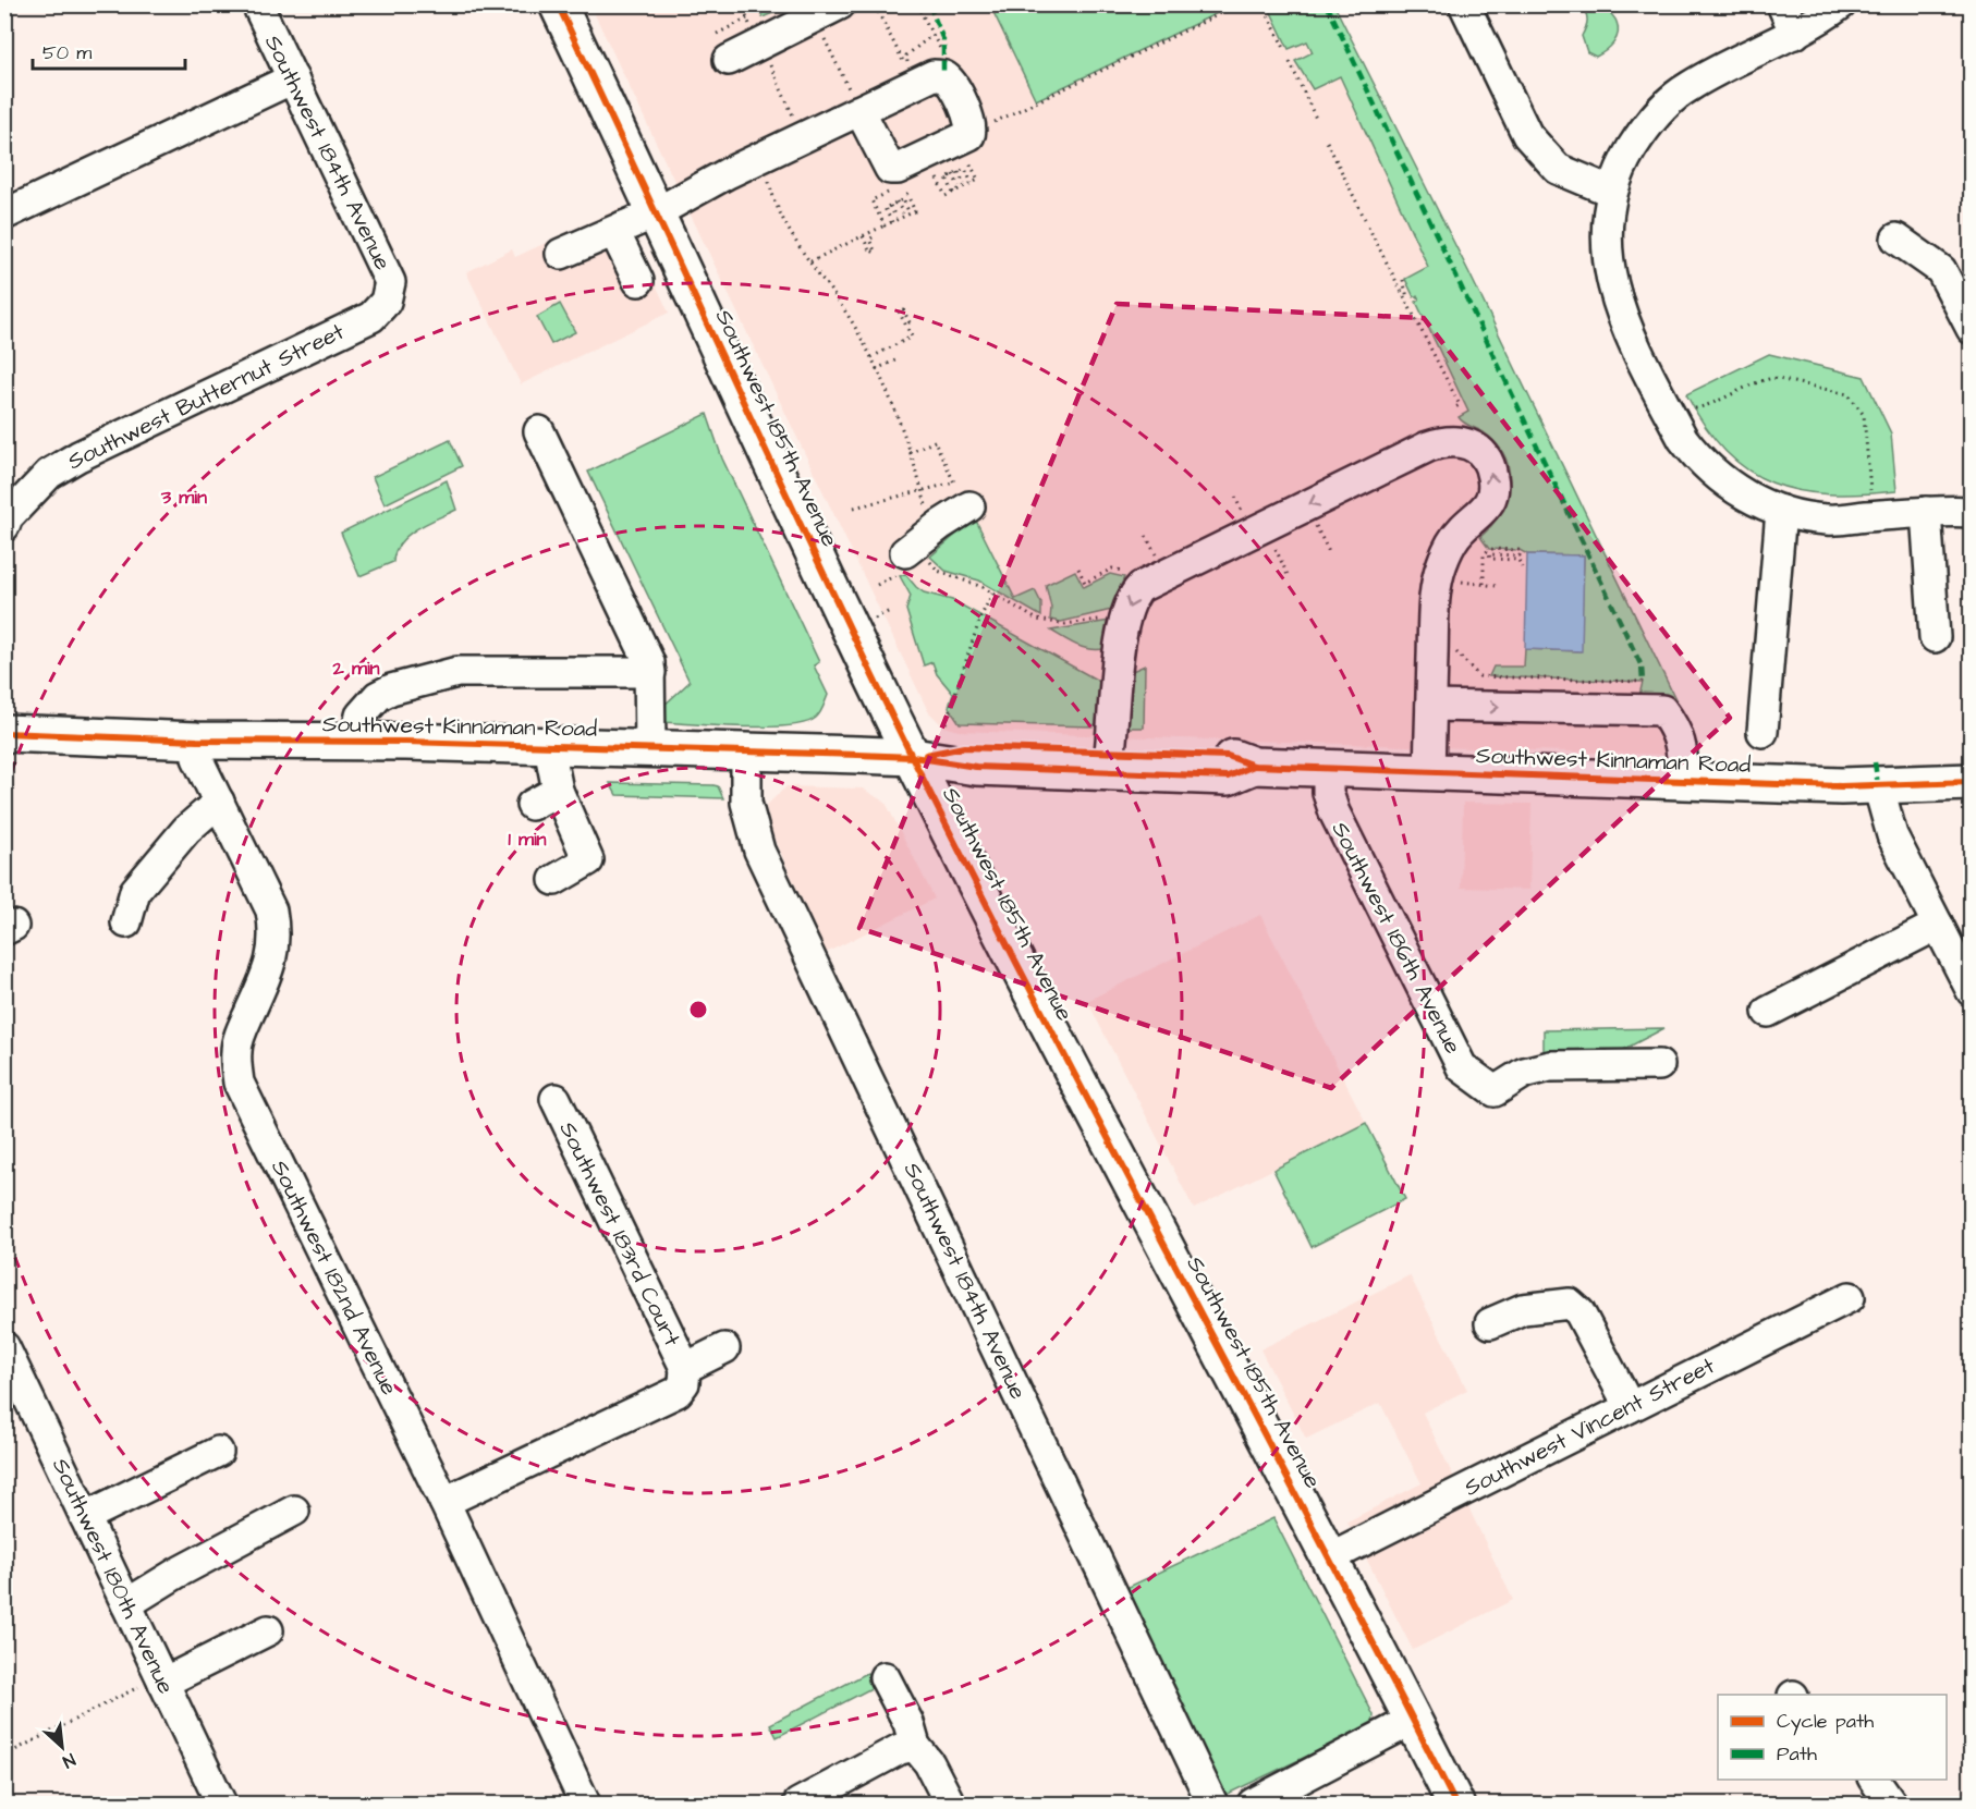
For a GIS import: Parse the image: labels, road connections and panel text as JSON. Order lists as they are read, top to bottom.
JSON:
{
  "streets": {
    "main road": ["Southwest 185th Avenue", "Southwest Kinnaman Road"],
    "street": [
      "Southwest 184th Avenue",
      "Southwest Butternut Street",
      "Southwest 186th Avenue",
      "Southwest 183rd Court",
      "Southwest 182nd Avenue",
      "Southwest Vincent Street",
      "Southwest 180th Avenue"
    ]
  },
  "crossings": [
    ["Southwest 184th Avenue", "Southwest Butternut Street"],
    ["Southwest 184th Avenue", "Southwest Kinnaman Road"],
    ["Southwest 185th Avenue", "Southwest Kinnaman Road"],
    ["Southwest 185th Avenue", "Southwest Vincent Street"],
    ["Southwest Kinnaman Road", "Southwest 186th Avenue"],
    ["Southwest Kinnaman Road", "Southwest 182nd Avenue"]
  ],
  "legend": ["Cycle path", "Path"],
  "scale_bar": "50 m",
  "north": "bottom right",
  "rings": ["3 min", "2 min", "1 min"]
}
